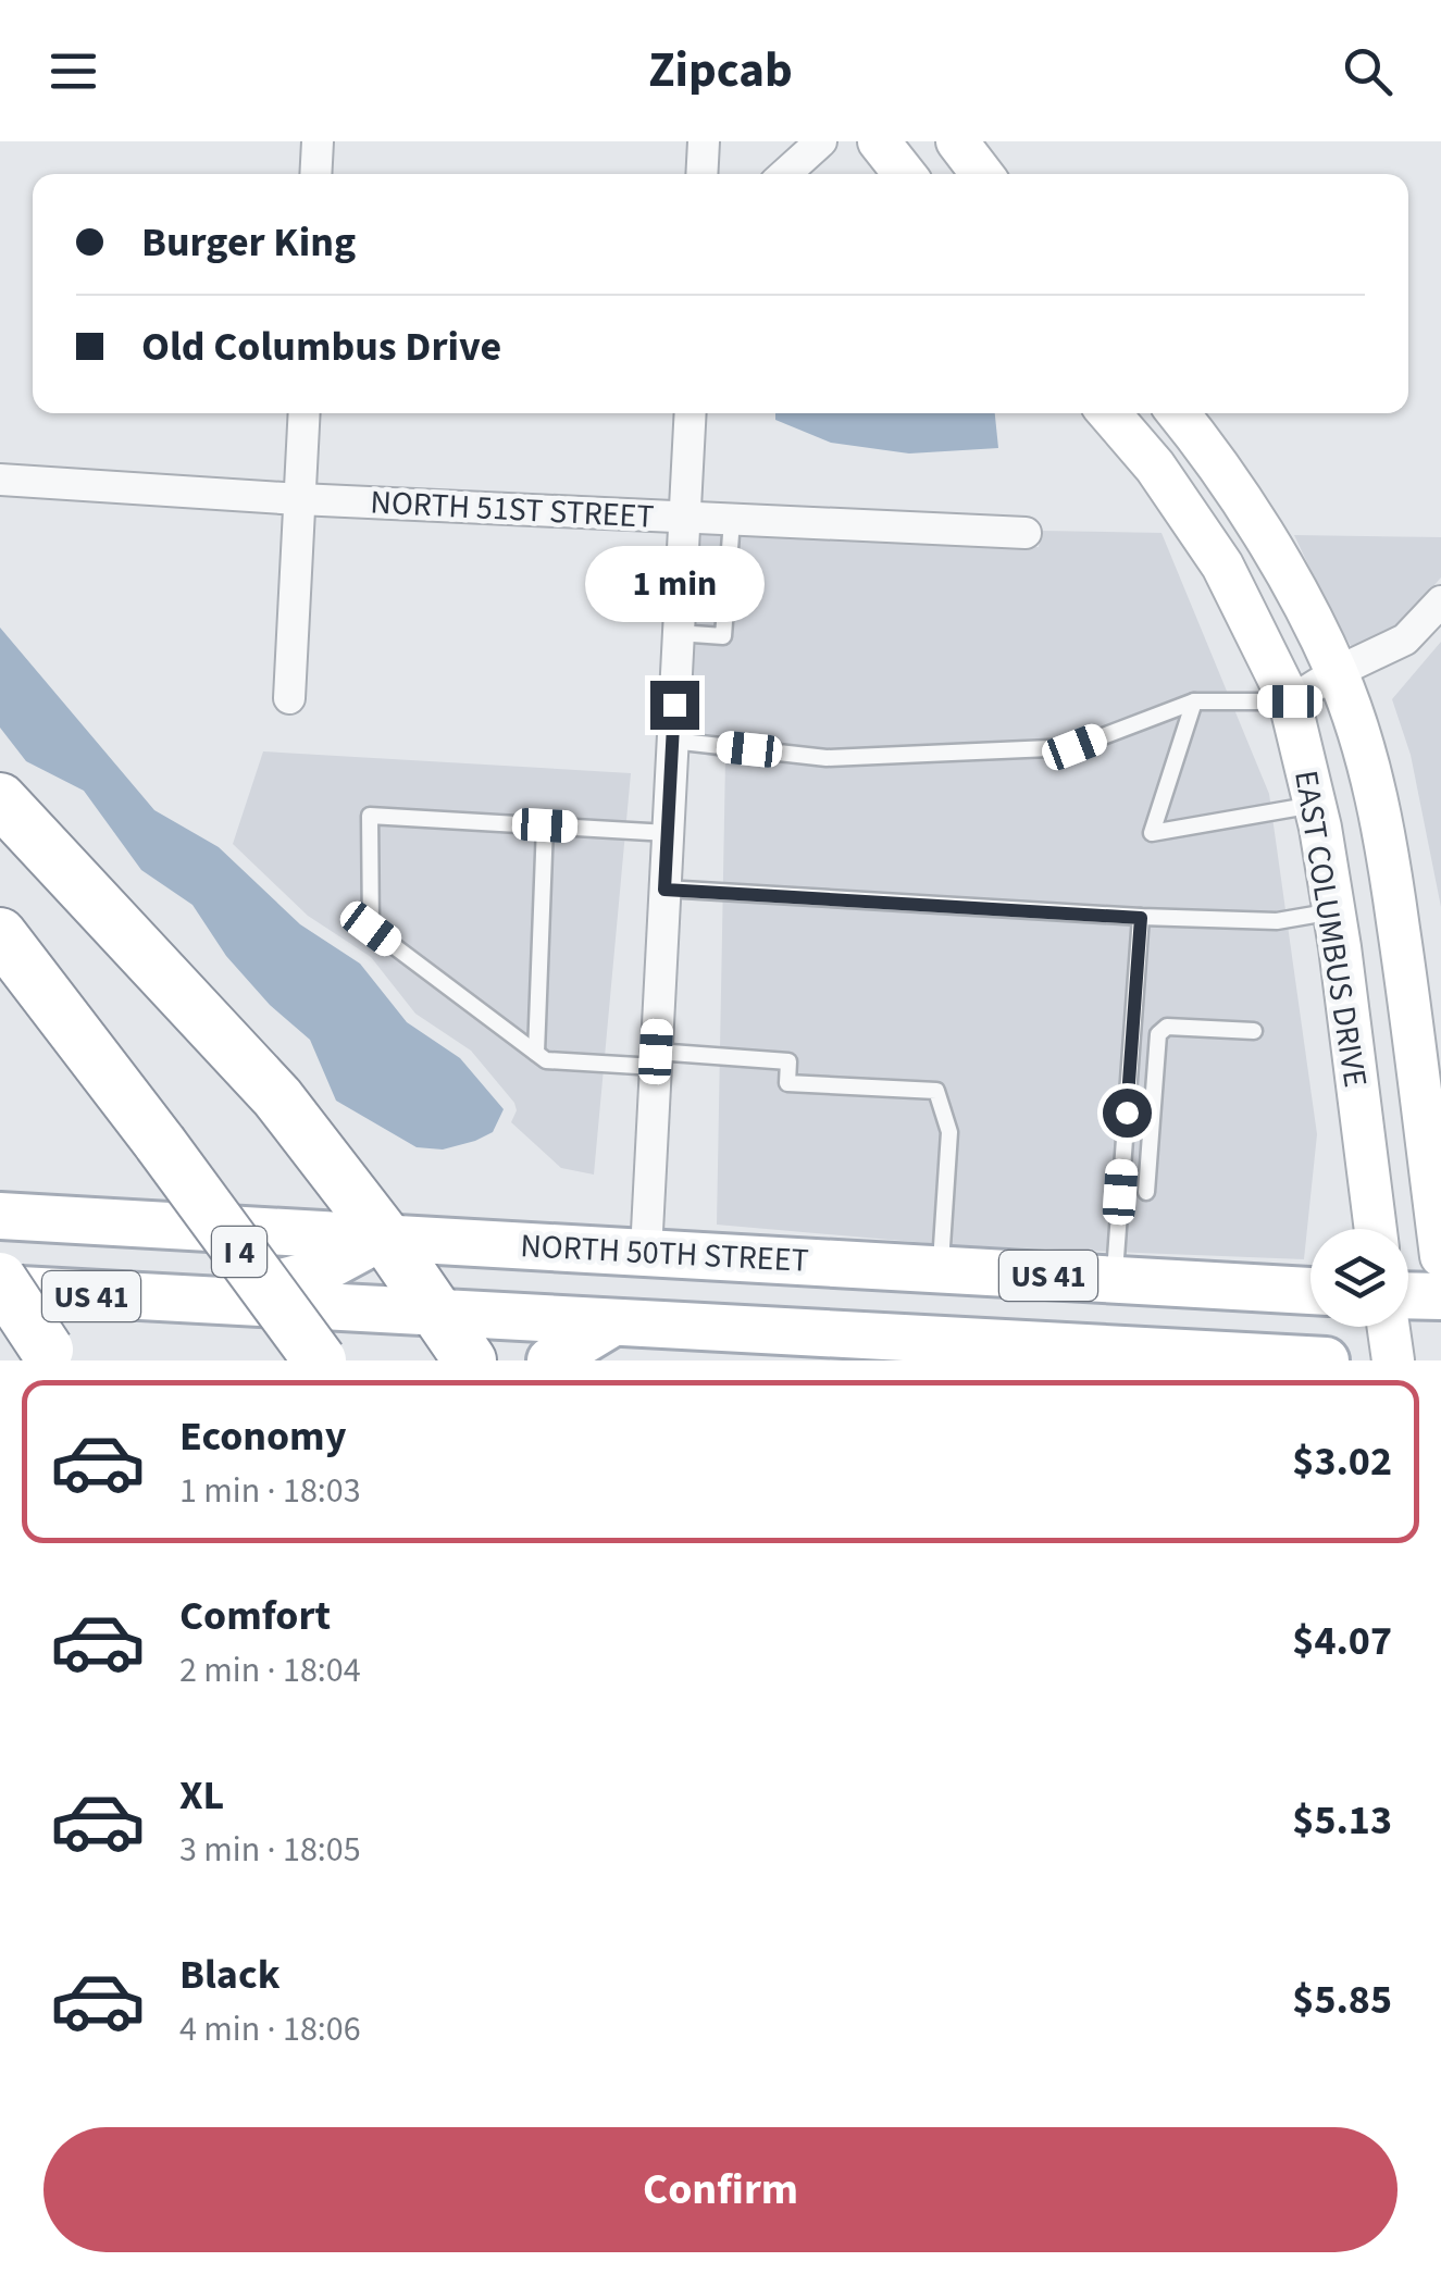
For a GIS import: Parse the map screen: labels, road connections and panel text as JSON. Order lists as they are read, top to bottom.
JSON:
{
  "streets": {
    "highway": ["I 4"],
    "main road": ["EAST COLUMBUS DRIVE", "NORTH 50TH STREET", "US 41"],
    "street": ["NORTH 51ST STREET"]
  },
  "page": {
    "header": "Zipcab",
    "banner": ["Burger King", "Old Columbus Drive"],
    "bubble": "1 min",
    "list": [
      {
        "name": "Economy",
        "note": "1 min · 18:03",
        "value": "$3.02"
      },
      {
        "name": "Comfort",
        "note": "2 min · 18:04",
        "value": "$4.07"
      },
      {
        "name": "XL",
        "note": "3 min · 18:05",
        "value": "$5.13"
      },
      {
        "name": "Black",
        "note": "4 min · 18:06",
        "value": "$5.85"
      }
    ],
    "buttons": "Confirm"
  }
}
